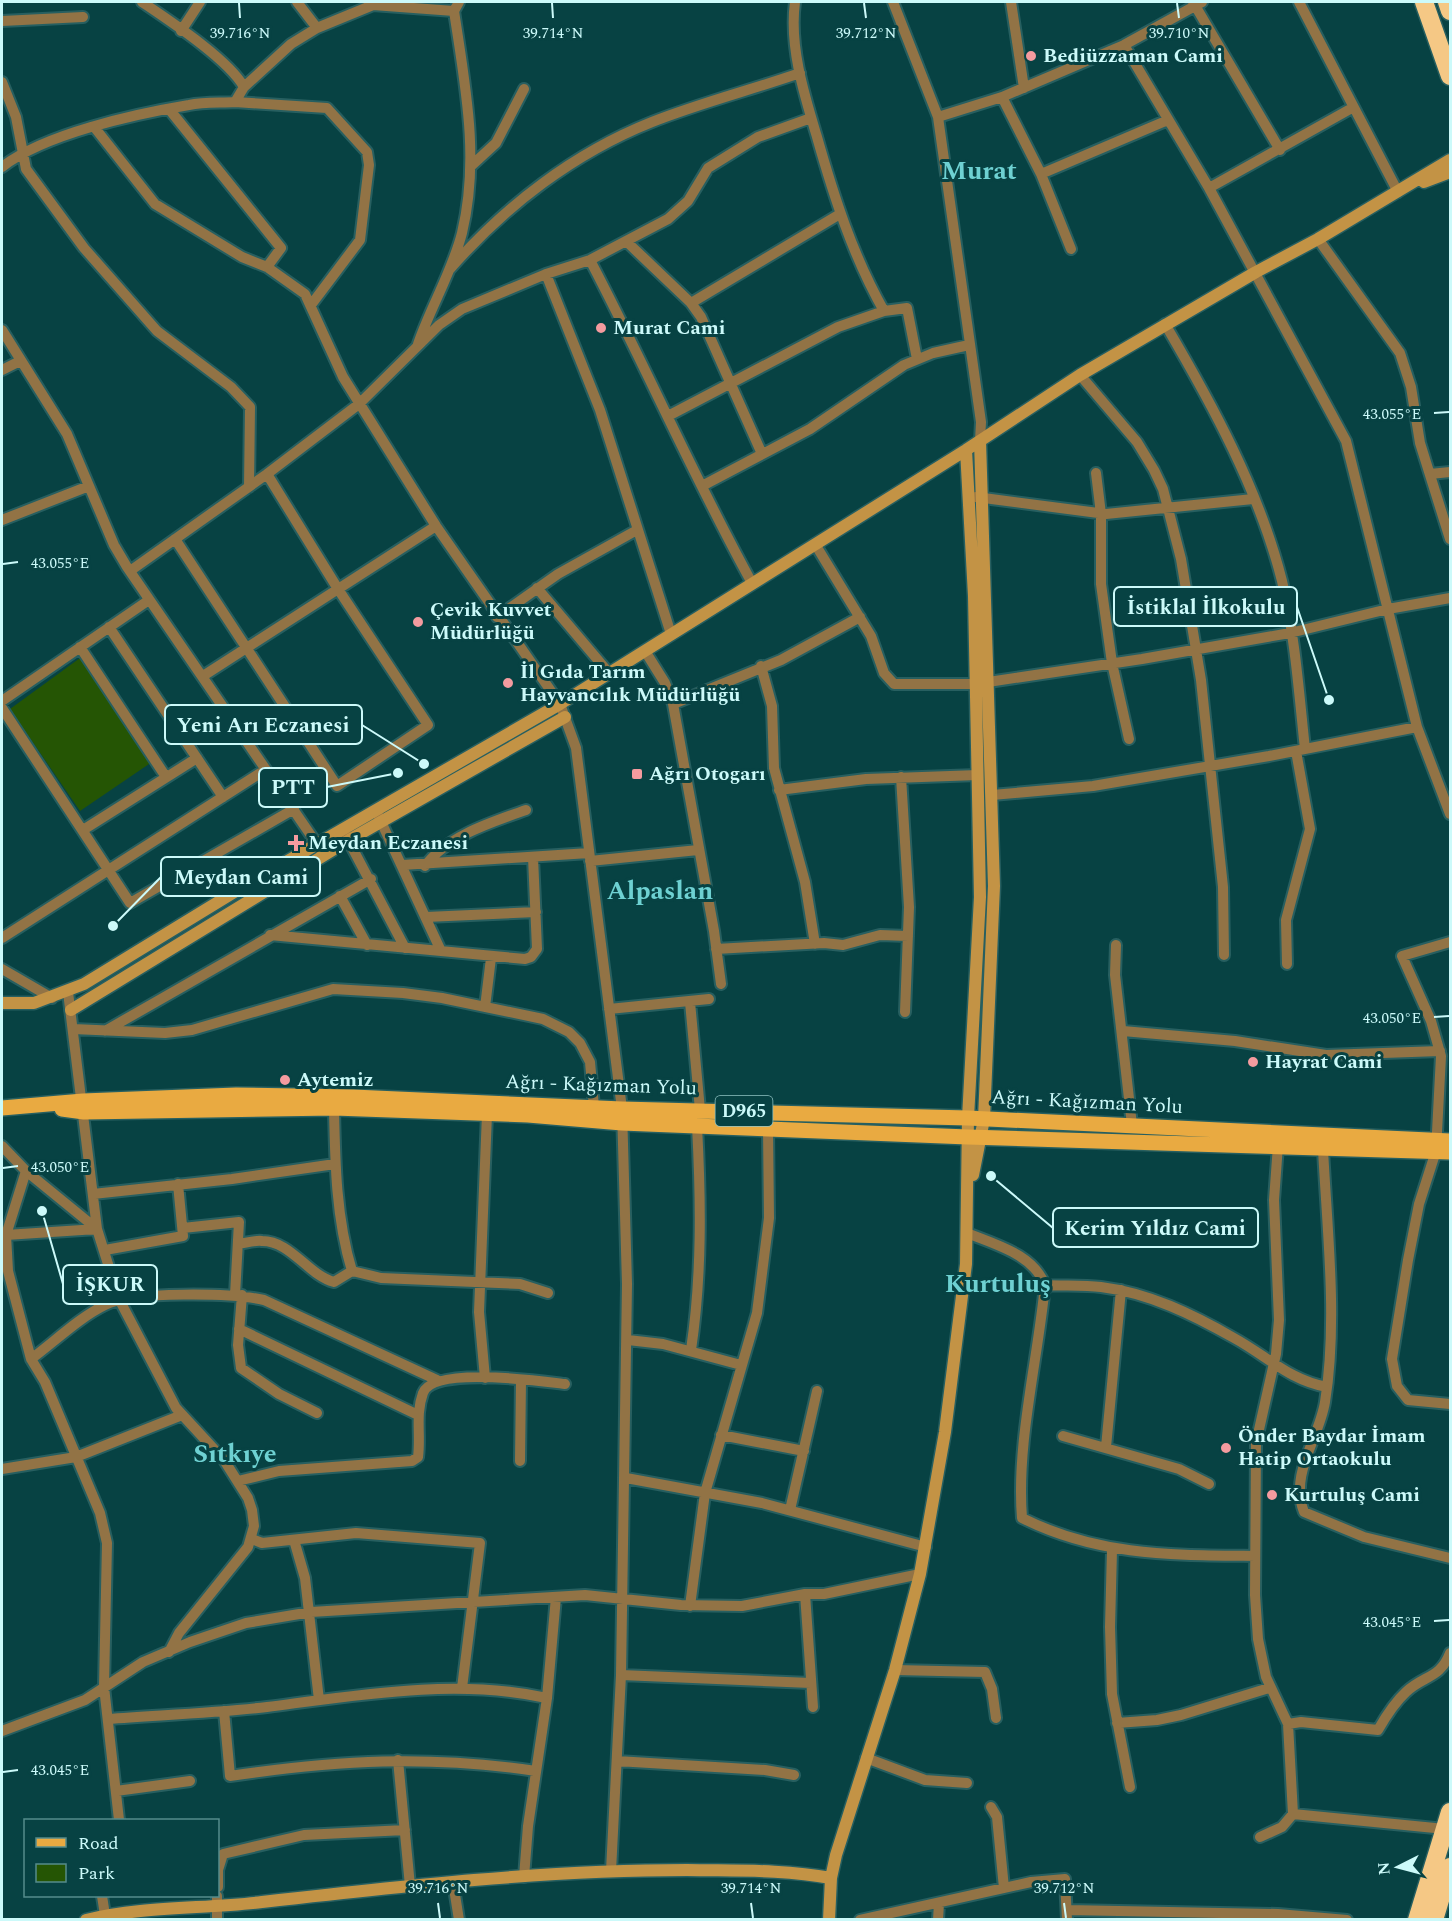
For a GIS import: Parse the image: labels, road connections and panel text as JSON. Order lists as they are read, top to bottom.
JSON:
{
  "streets": {
    "main road": ["Ağrı - Kağızman Yolu", "D965"]
  },
  "districts": [
    "Murat",
    "Alpaslan",
    "Kurtuluş",
    "Sıtkıye"
  ],
  "places": {
    "other": [
      "Bediüzzaman Cami",
      "Murat Cami",
      "Çevik Kuvvet Müdürlüğü",
      "İl Gıda Tarım Hayvancılık Müdürlüğü",
      "İstiklal İlkokulu",
      "Yeni Arı Eczanesi",
      "PTT",
      "Meydan Cami",
      "Hayrat Cami",
      "Aytemiz",
      "Kerim Yıldız Cami",
      "İŞKUR",
      "Önder Baydar İmam Hatip Ortaokulu",
      "Kurtuluş Cami"
    ],
    "transit": ["Ağrı Otogarı"],
    "health": ["Meydan Eczanesi"]
  },
  "legend": ["Road", "Park"],
  "north": "left",
  "coordinates": [
    "39.716°N",
    "39.714°N",
    "39.712°N",
    "39.710°N",
    "43.055°E",
    "43.050°E",
    "43.045°E"
  ]
}
